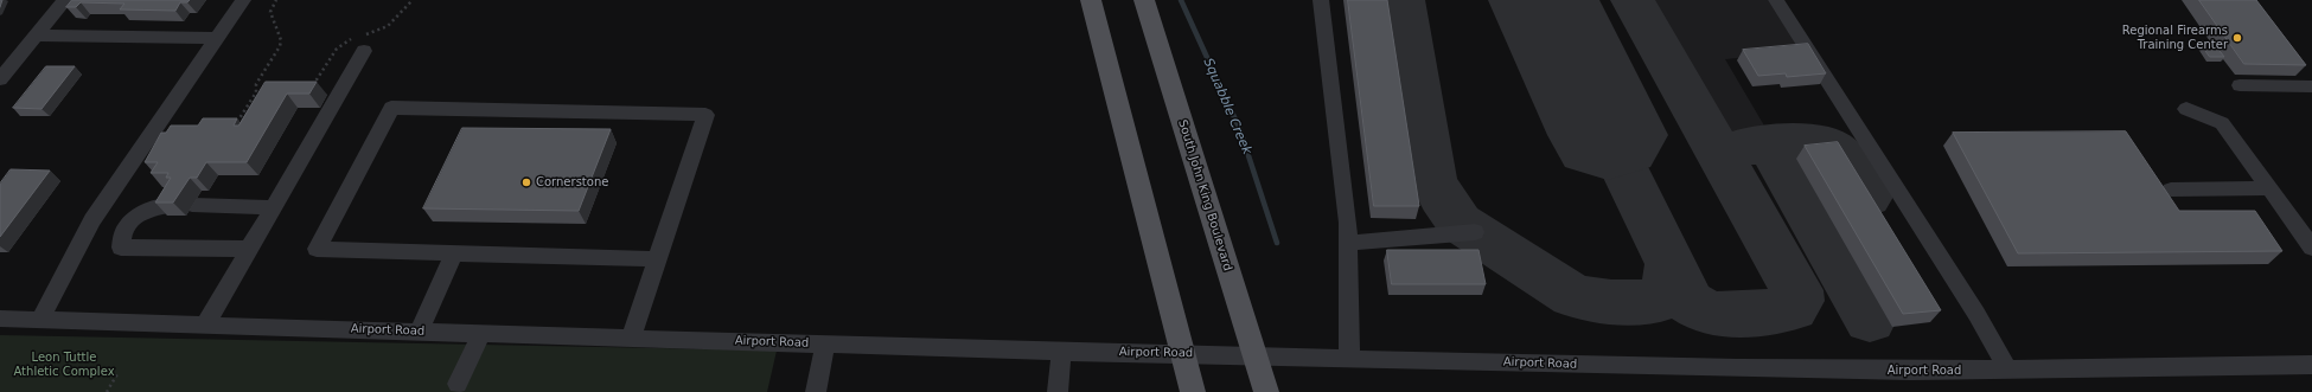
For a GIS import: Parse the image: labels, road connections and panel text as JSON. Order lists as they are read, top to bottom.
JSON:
{
  "streets": {
    "main road": ["South John King Boulevard"],
    "street": ["Airport Road"]
  },
  "crossings": [
    ["South John King Boulevard", "Airport Road"]
  ],
  "water": ["Squabble Creek"],
  "parks": ["Leon Tuttle Athletic Complex"],
  "places": ["Regional Firearms Training Center", "Cornerstone"]
}
